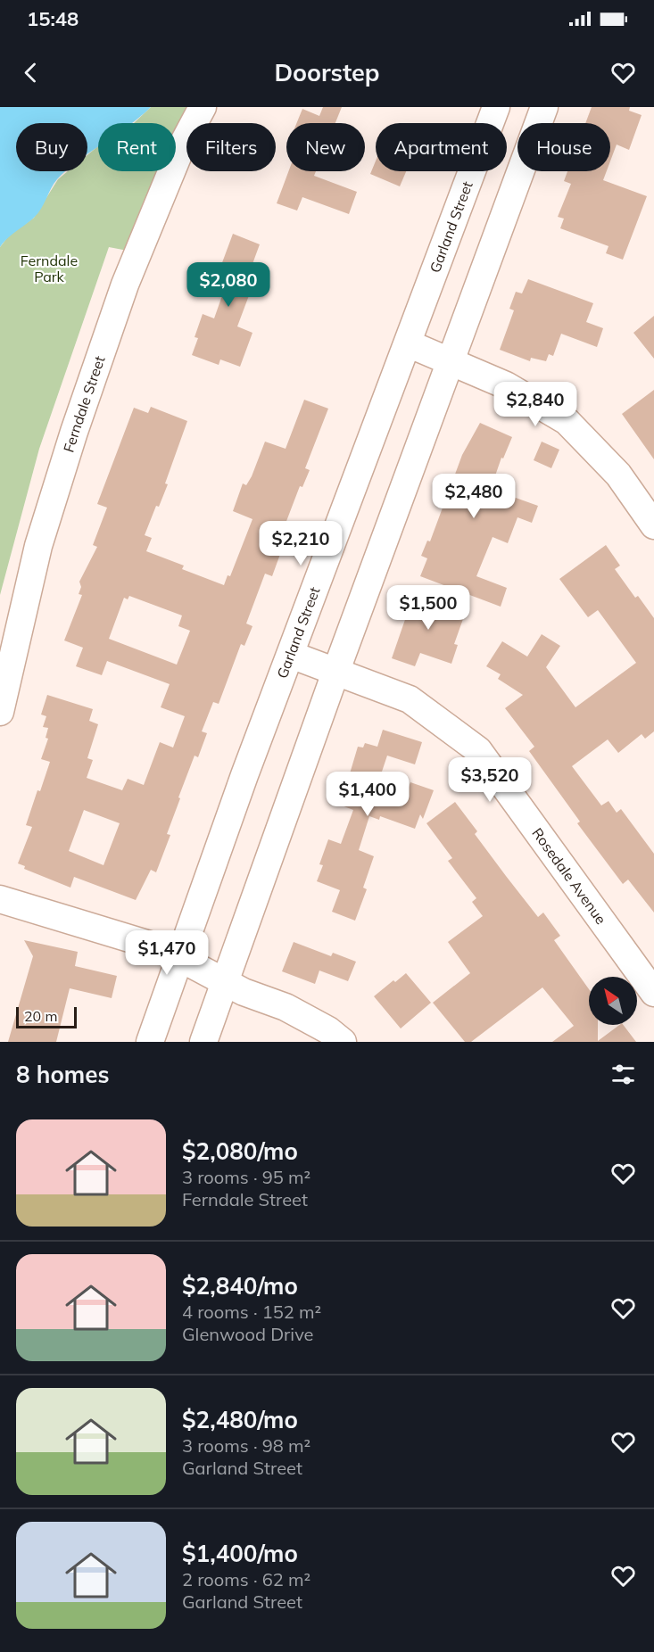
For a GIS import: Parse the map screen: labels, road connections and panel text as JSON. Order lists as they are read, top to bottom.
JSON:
{
  "streets": {
    "street": ["Garland Street", "Ferndale Street", "Rosedale Avenue"]
  },
  "crossings": [
    ["Garland Street", "Rosedale Avenue"]
  ],
  "parks": ["Ferndale Park"],
  "scale_bar": "20 m",
  "north": "top left",
  "page": {
    "status": "15:48",
    "header": "Doorstep",
    "chip": [
      "Buy",
      "Rent",
      "Filters",
      "New",
      "Apartment",
      "House"
    ],
    "price": [
      "$2,080",
      "$2,840",
      "$2,480",
      "$2,210",
      "$1,500",
      "$3,520",
      "$1,400",
      "$1,470"
    ],
    "scale": "20 m",
    "heading": "8 homes",
    "list": [
      {
        "name": "$2,080/mo",
        "note": "3 rooms · 95 m² · Ferndale Street"
      },
      {
        "name": "$2,840/mo",
        "note": "4 rooms · 152 m² · Glenwood Drive"
      },
      {
        "name": "$2,480/mo",
        "note": "3 rooms · 98 m² · Garland Street"
      },
      {
        "name": "$1,400/mo",
        "note": "2 rooms · 62 m² · Garland Street"
      }
    ]
  }
}
